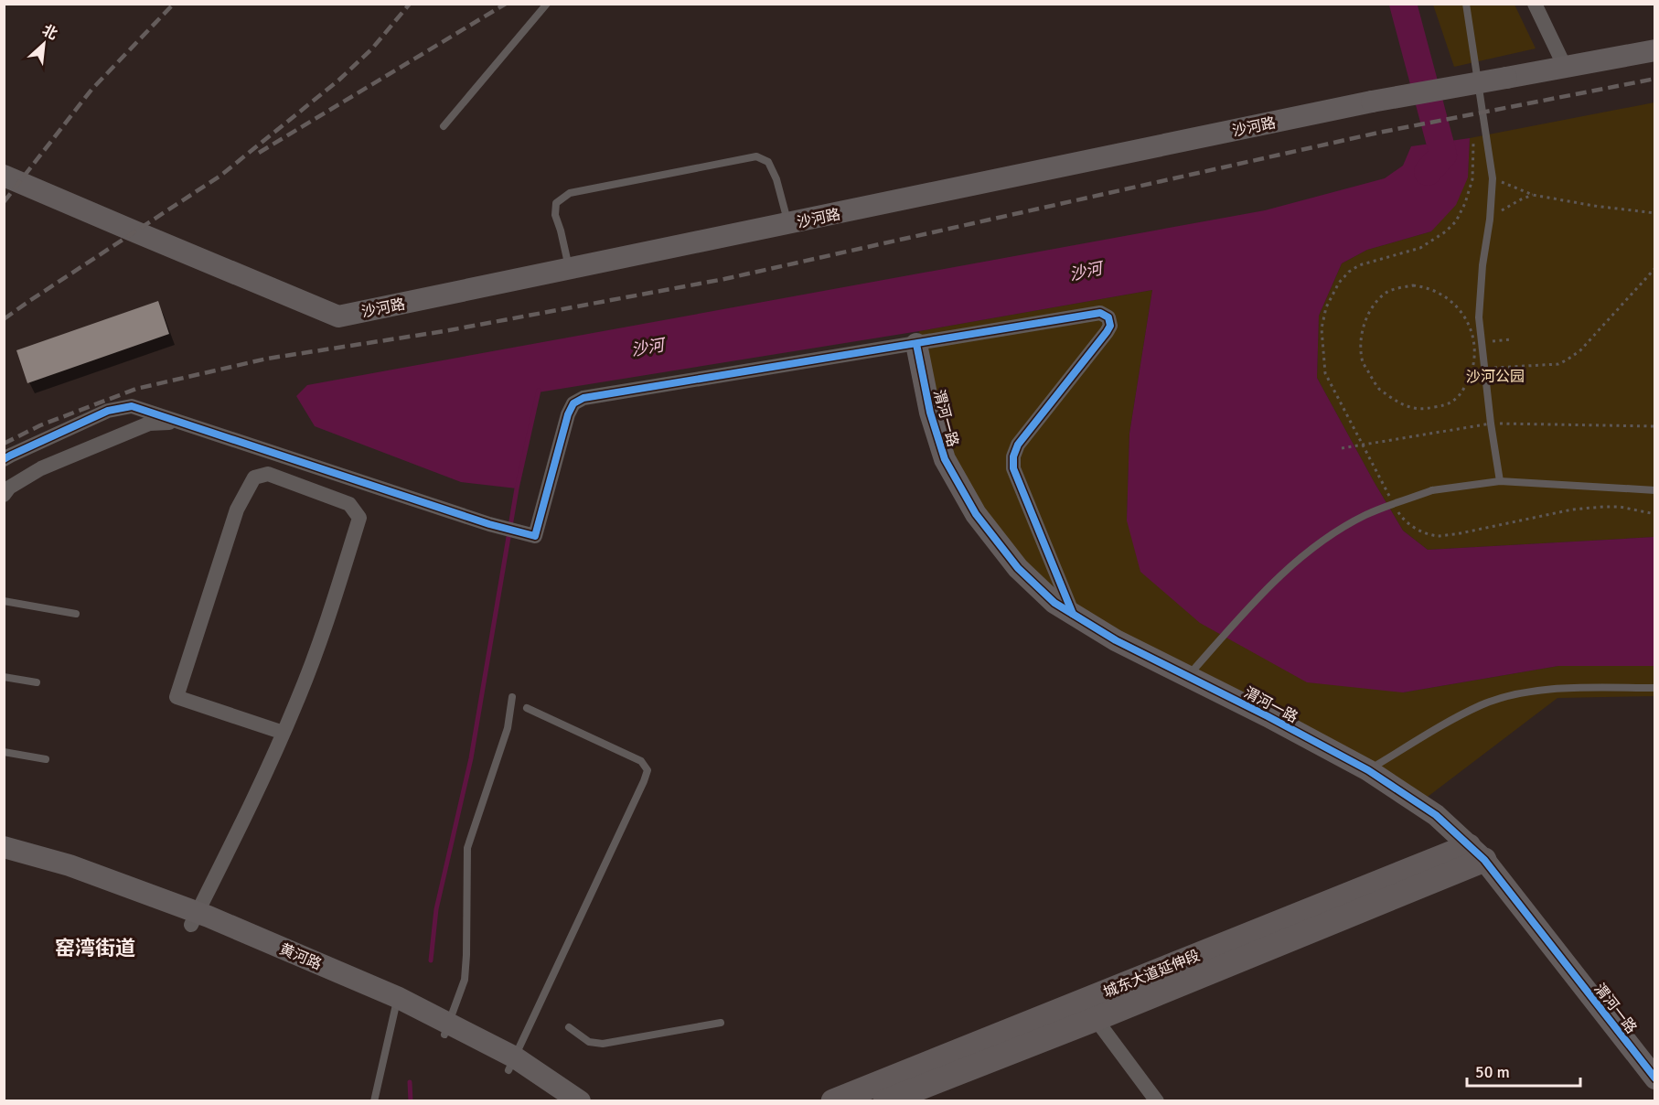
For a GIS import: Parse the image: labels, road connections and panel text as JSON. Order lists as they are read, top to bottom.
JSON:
{
  "streets": {
    "main road": [
      "沙河路",
      "渭河一路",
      "黄河路",
      "城东大道延伸段"
    ]
  },
  "crossings": [
    ["渭河一路", "城东大道延伸段"]
  ],
  "districts": ["窑湾街道"],
  "water": ["沙河"],
  "parks": ["沙河公园"],
  "scale_bar": "50 m",
  "north": "top right"
}
